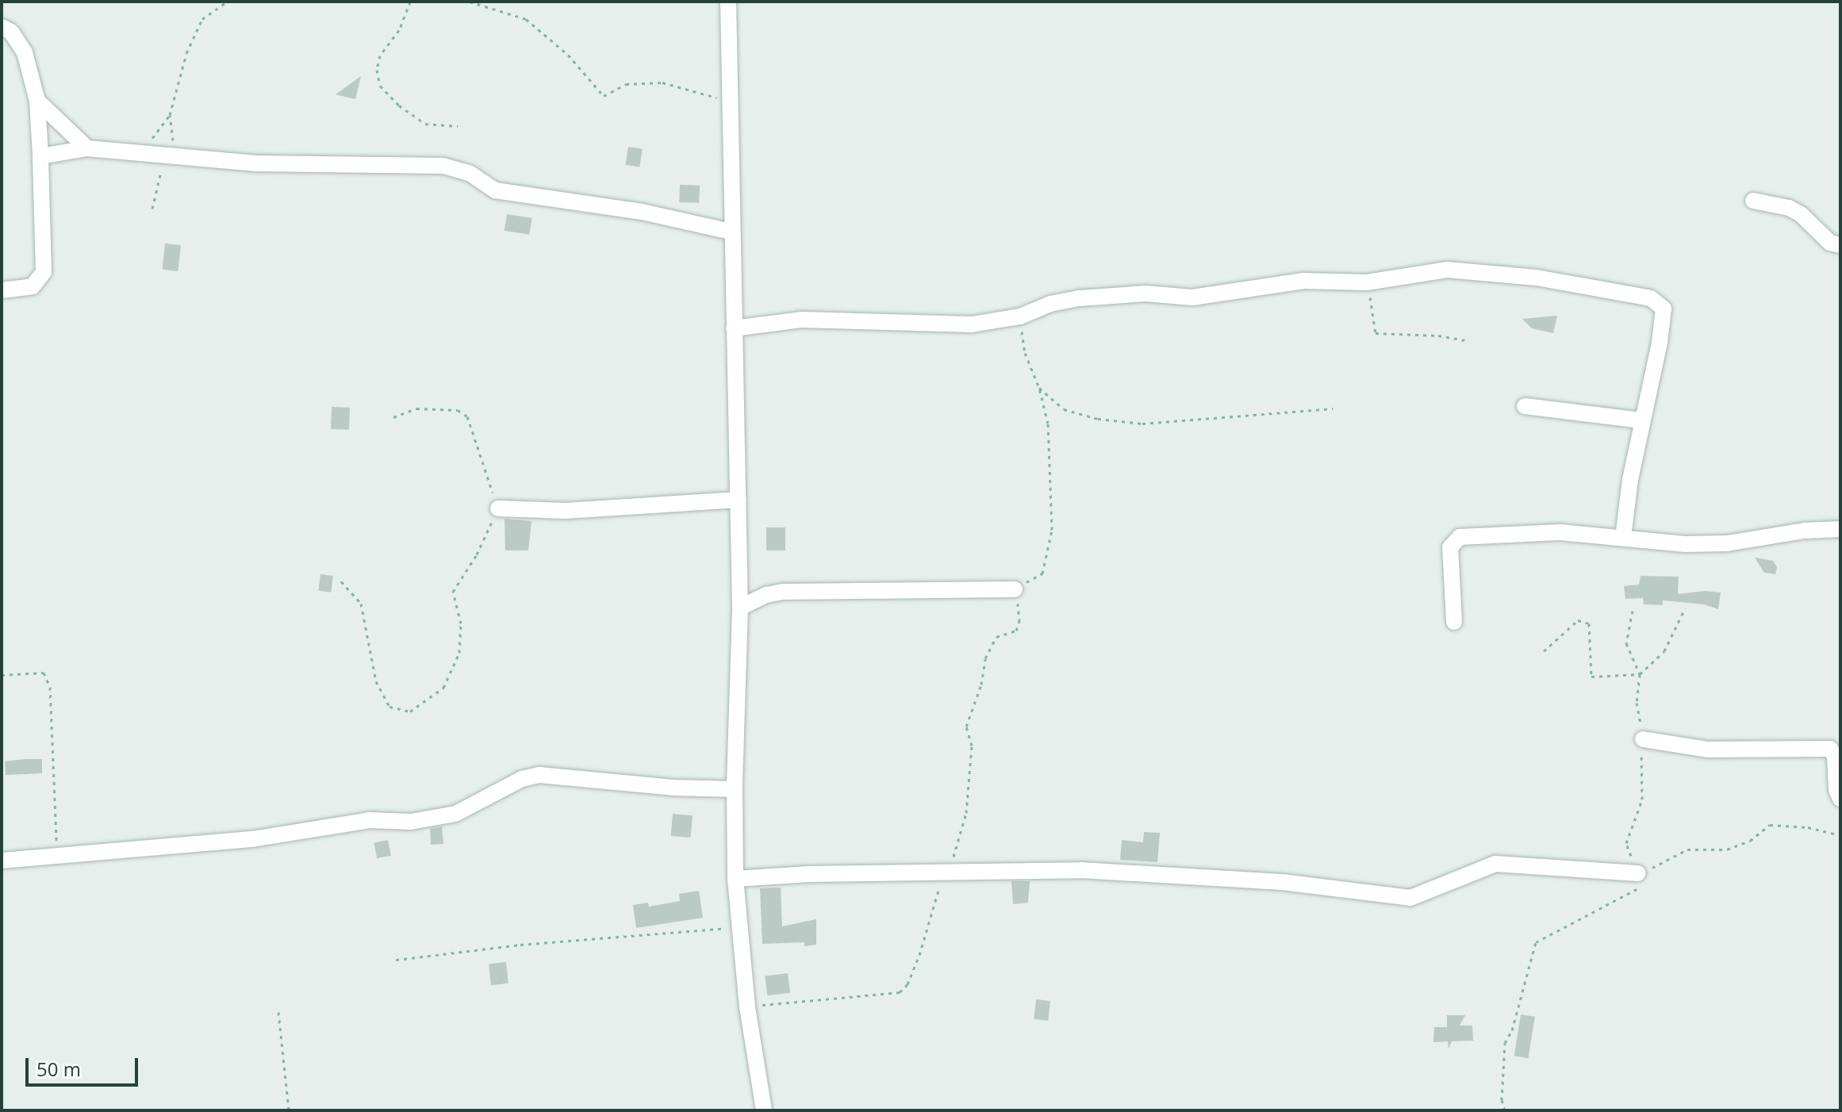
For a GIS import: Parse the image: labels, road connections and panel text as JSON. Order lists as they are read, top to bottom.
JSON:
{
  "scale_bar": "50 m"
}
